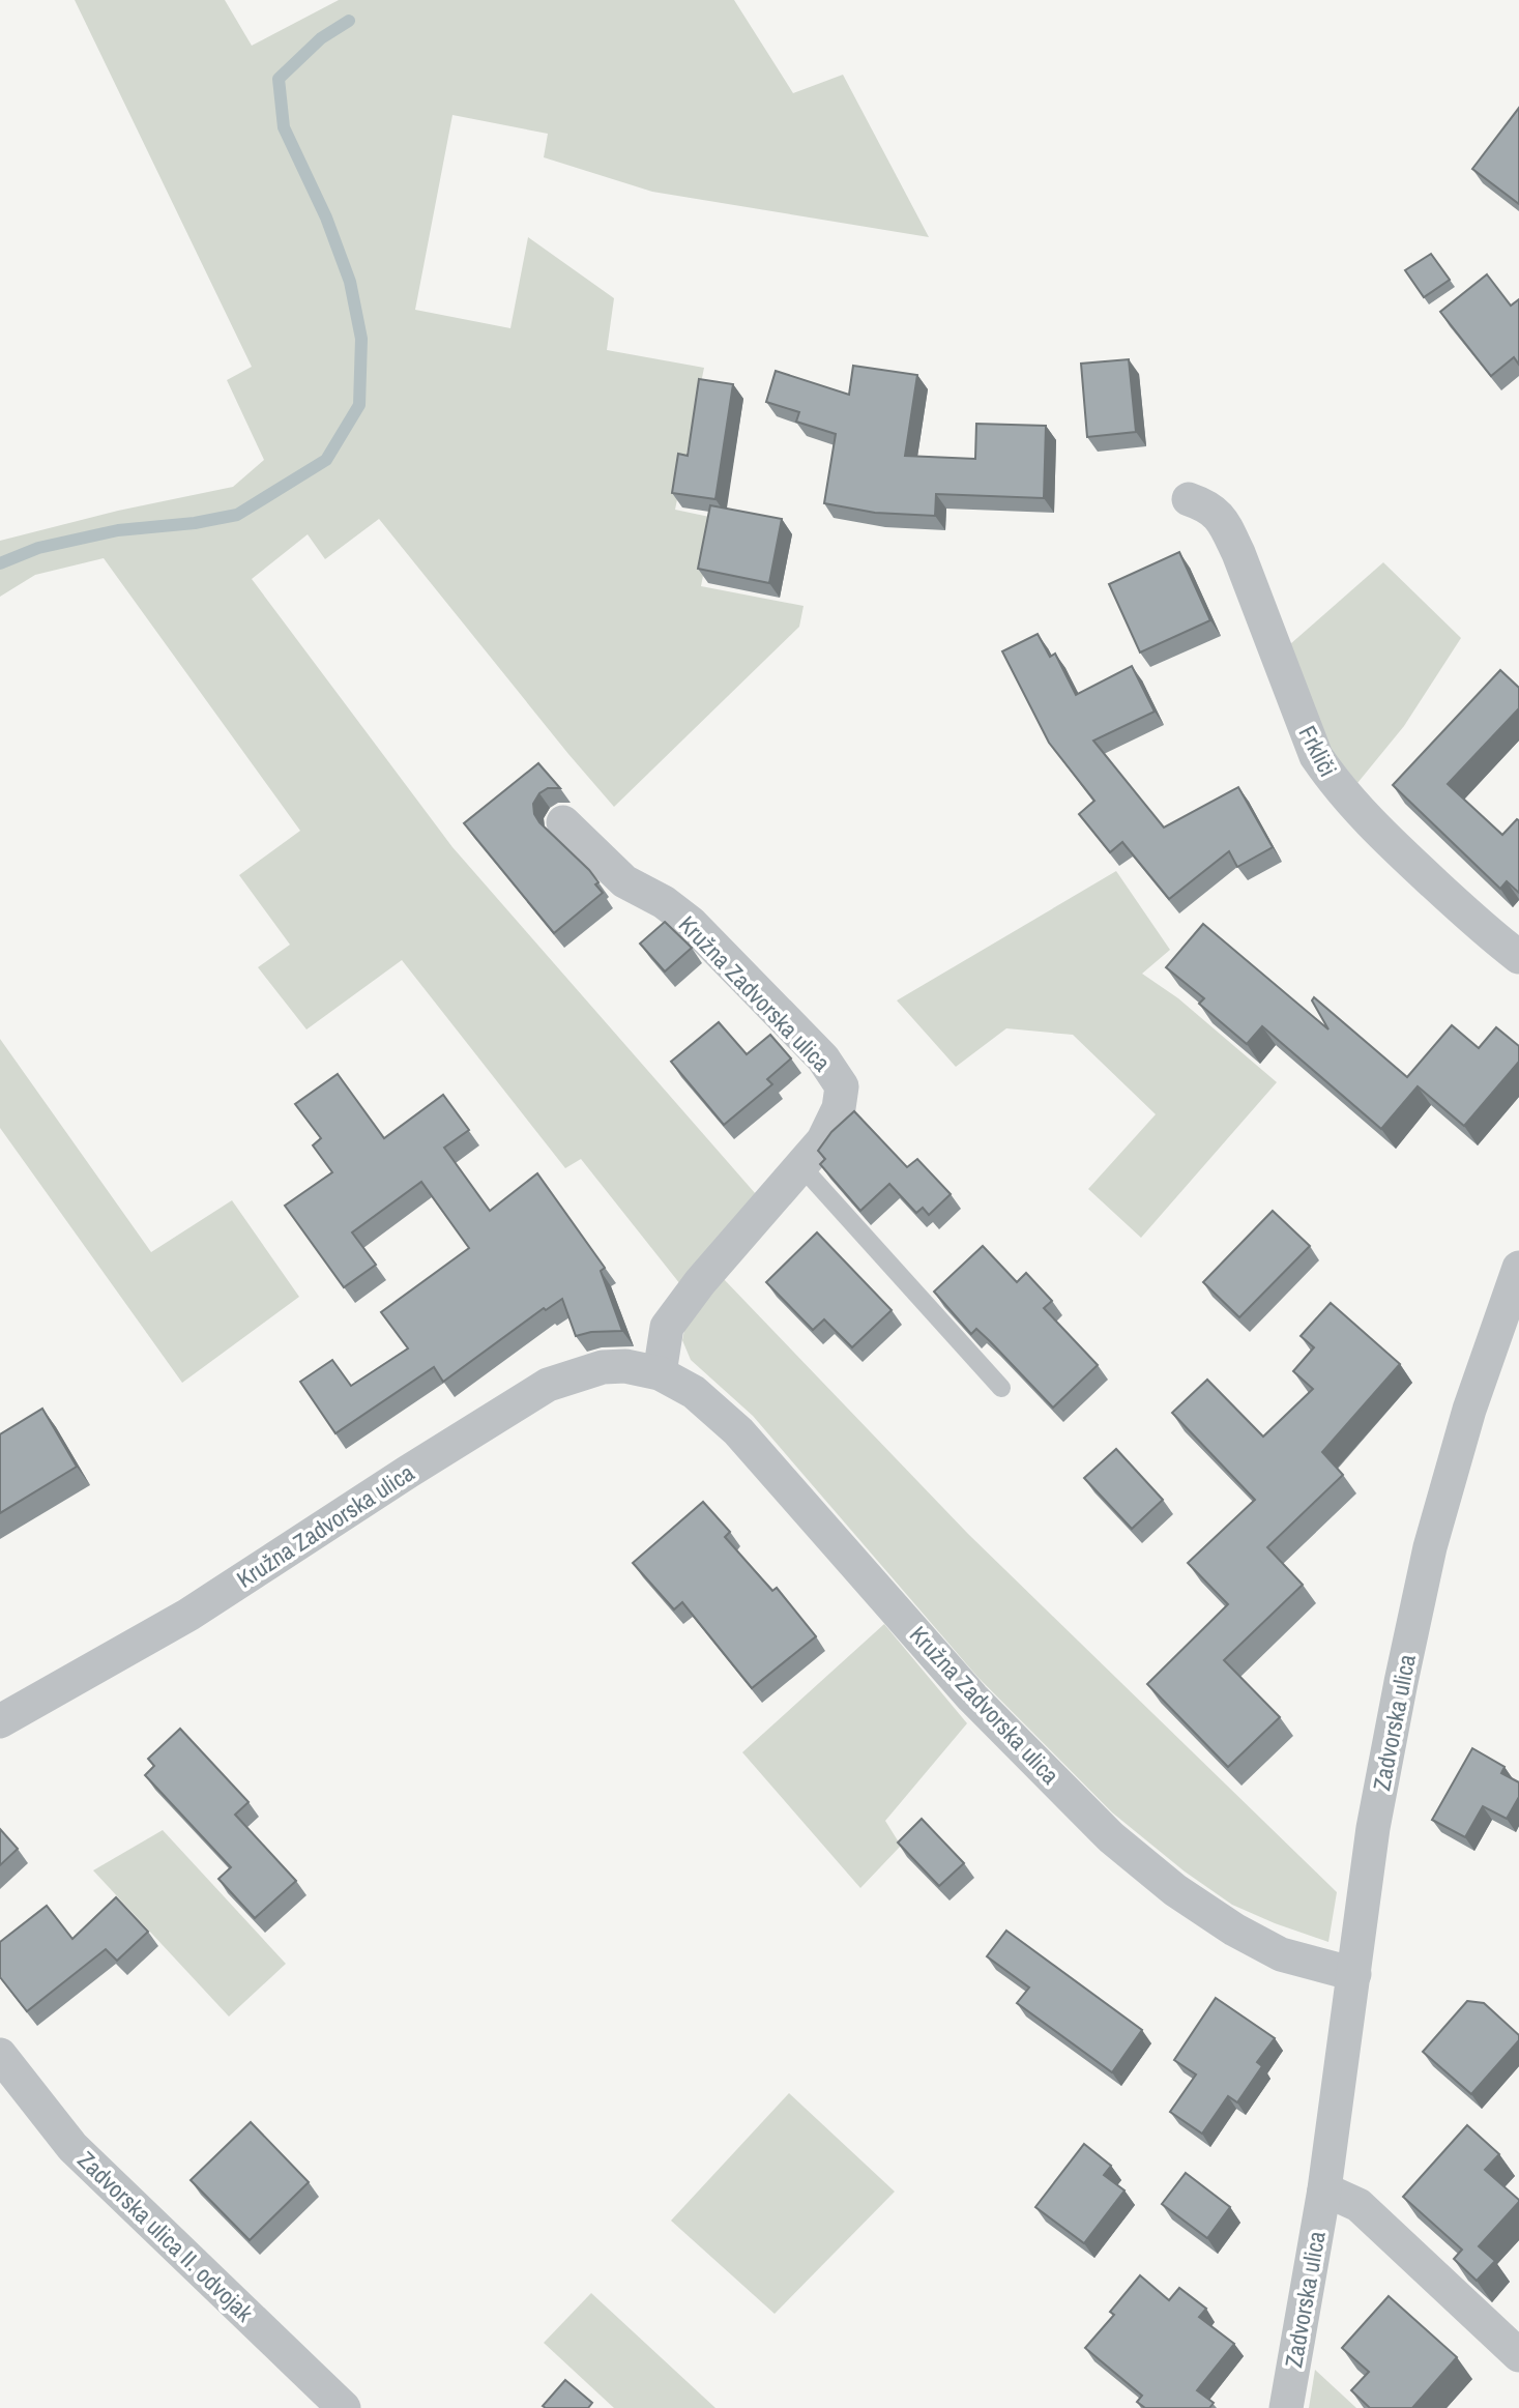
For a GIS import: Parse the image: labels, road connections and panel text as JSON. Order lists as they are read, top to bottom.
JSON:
{
  "streets": {
    "street": [
      "Frkliči",
      "Kružna Zadvorska ulica",
      "Zadvorska ulica",
      "Zadvorska ulica II. odvojak"
    ]
  },
  "crossings": [
    ["Kružna Zadvorska ulica", "Zadvorska ulica"]
  ]
}
